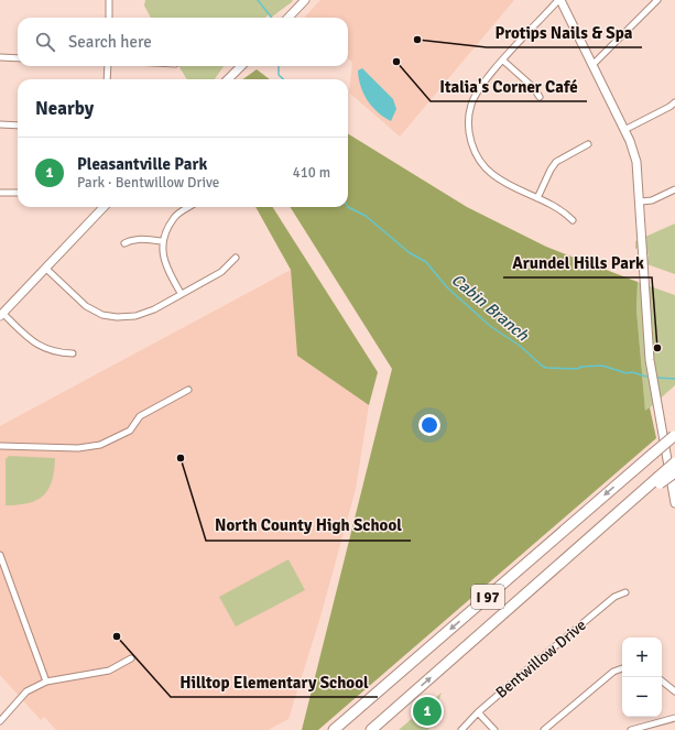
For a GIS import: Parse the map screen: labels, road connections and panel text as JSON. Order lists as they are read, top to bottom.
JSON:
{
  "streets": {
    "highway": ["I 97"],
    "street": ["Bentwillow Drive"]
  },
  "water": ["Cabin Branch"],
  "places": [
    "Protips Nails & Spa",
    "Italia's Corner Café",
    "Arundel Hills Park",
    "North County High School",
    "Hilltop Elementary School"
  ],
  "page": {
    "search": "Search here",
    "heading": "Nearby",
    "list": [
      {
        "mark": "1",
        "name": "Pleasantville Park",
        "note": "Park · Bentwillow Drive",
        "value": "410 m"
      }
    ],
    "map_buttons": ["+", "−"],
    "pins": "1"
  }
}
